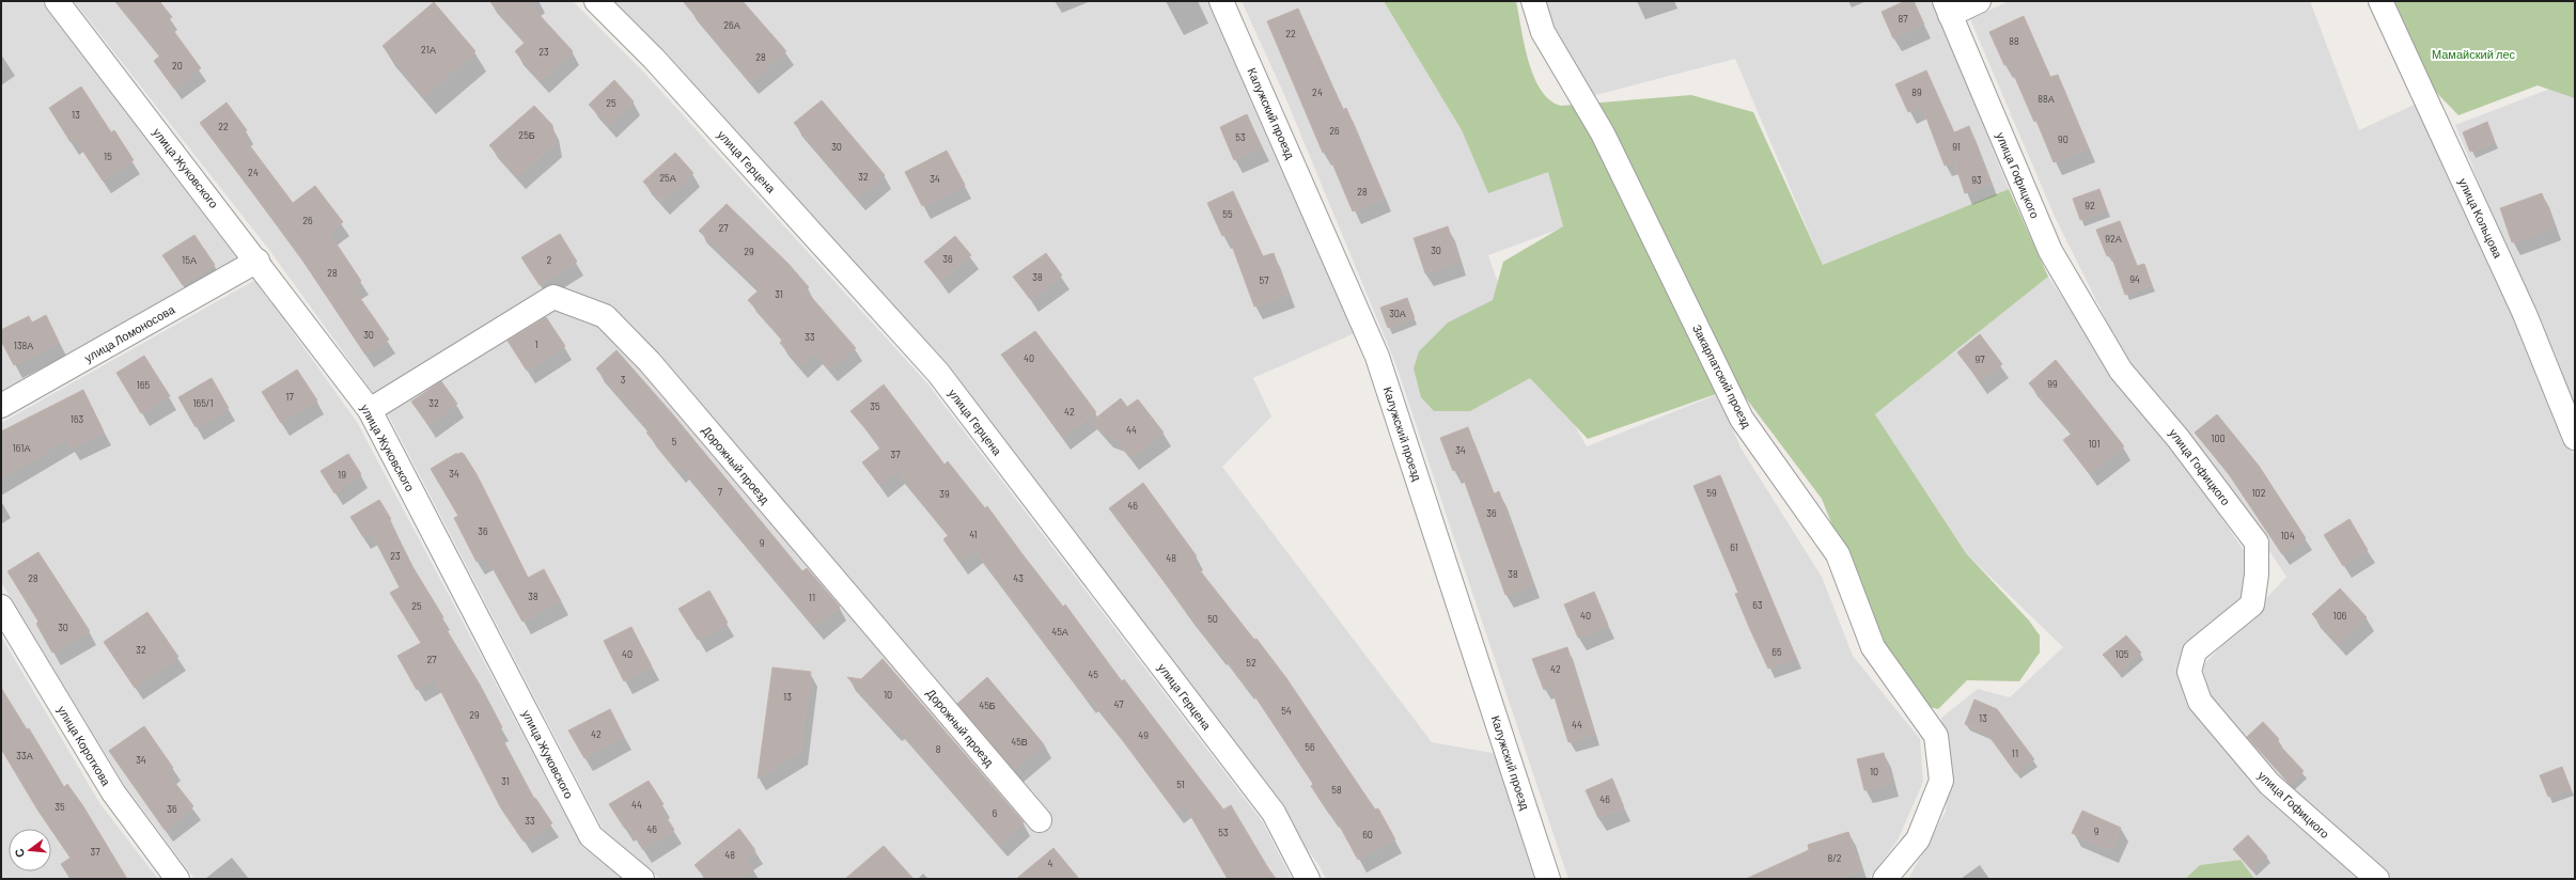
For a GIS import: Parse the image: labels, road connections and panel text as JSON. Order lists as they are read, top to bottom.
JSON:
{
  "streets": {
    "street": [
      "Калужский проезд",
      "улица Герцена",
      "улица Жуковского",
      "улица Гофицкого",
      "улица Кольцова",
      "улица Ломоносова",
      "Закарпатский проезд",
      "Дорожный проезд",
      "улица Короткова"
    ]
  },
  "crossings": [
    ["улица Жуковского", "улица Ломоносова"],
    ["улица Жуковского", "Дорожный проезд"]
  ],
  "parks": ["Мамайский лес"],
  "house_numbers": [
    "87",
    "26А",
    "22",
    "88",
    "21А",
    "23",
    "28",
    "20",
    "24",
    "89",
    "88А",
    "25",
    "13",
    "22",
    "26",
    "25Б",
    "53",
    "90",
    "30",
    "91",
    "15",
    "24",
    "32",
    "25А",
    "34",
    "93",
    "28",
    "92",
    "55",
    "26",
    "27",
    "92А",
    "30",
    "29",
    "36",
    "15А",
    "2",
    "28",
    "38",
    "94",
    "57",
    "31",
    "30А",
    "30",
    "33",
    "1",
    "138А",
    "40",
    "97",
    "3",
    "99",
    "165",
    "17",
    "165/1",
    "32",
    "35",
    "42",
    "163",
    "44",
    "100",
    "5",
    "101",
    "161А",
    "34",
    "37",
    "34",
    "19",
    "7",
    "59",
    "102",
    "39",
    "46",
    "36",
    "36",
    "41",
    "104",
    "9",
    "61",
    "23",
    "48",
    "38",
    "28",
    "43",
    "38",
    "11",
    "63",
    "25",
    "40",
    "106",
    "50",
    "30",
    "45А",
    "32",
    "65",
    "40",
    "105",
    "27",
    "52",
    "42",
    "45",
    "10",
    "13",
    "47",
    "45Б",
    "54",
    "29",
    "13",
    "44",
    "42",
    "49",
    "45В",
    "56",
    "8",
    "11",
    "33А",
    "34",
    "10",
    "31",
    "51",
    "58",
    "46",
    "44",
    "35",
    "36",
    "6",
    "33",
    "46",
    "9",
    "53",
    "60",
    "37",
    "48",
    "8/2",
    "4"
  ],
  "north": "left"
}
